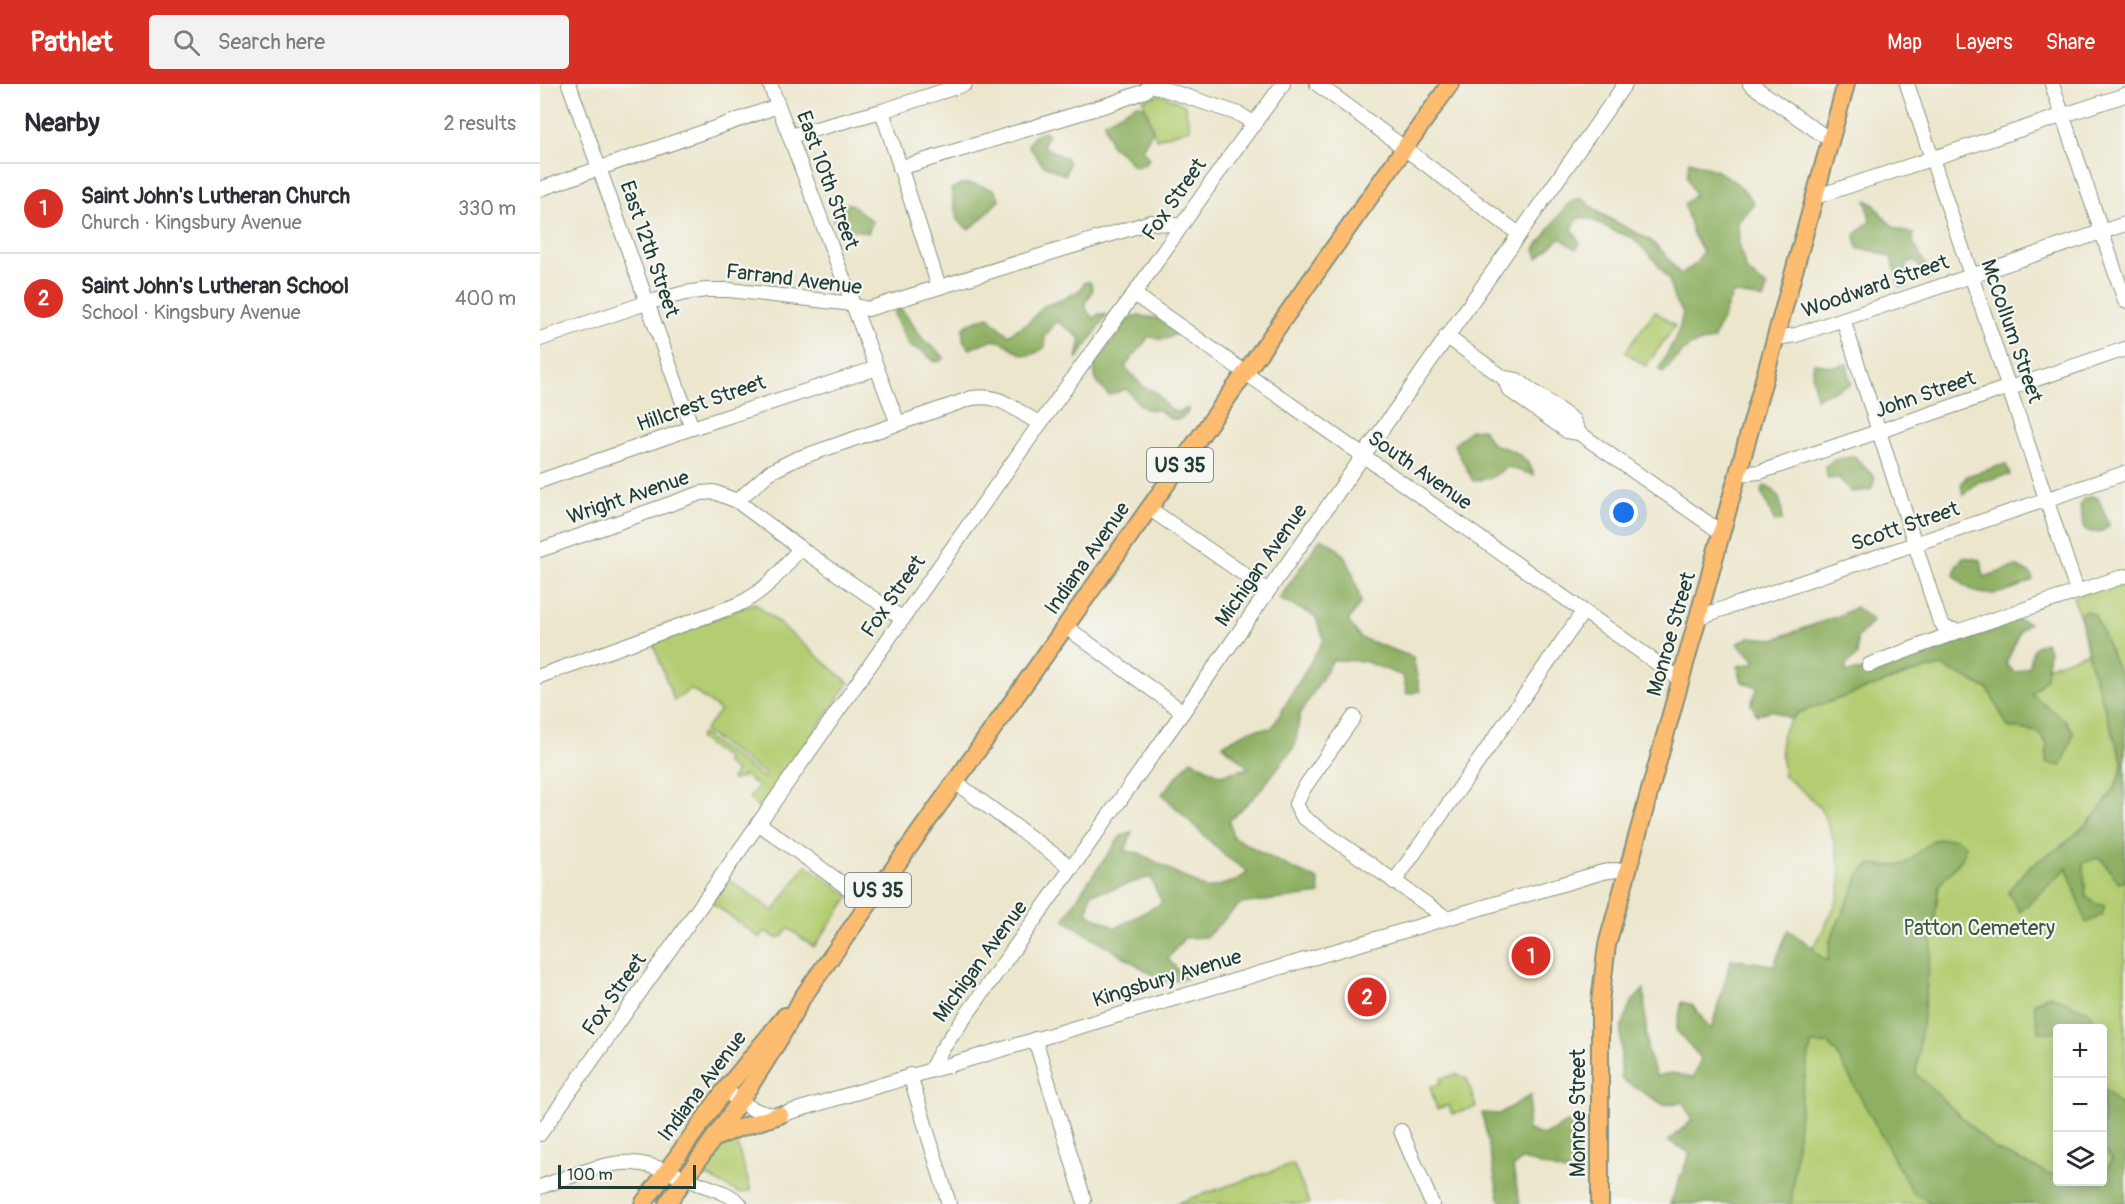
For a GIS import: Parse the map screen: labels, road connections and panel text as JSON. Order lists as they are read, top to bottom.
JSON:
{
  "streets": {
    "main road": ["US 35", "Indiana Avenue", "Monroe Street"],
    "street": [
      "East 10th Street",
      "Fox Street",
      "East 12th Street",
      "Farrand Avenue",
      "Woodward Street",
      "McCollum Street",
      "John Street",
      "Hillcrest Street",
      "South Avenue",
      "Wright Avenue",
      "Scott Street",
      "Michigan Avenue",
      "Kingsbury Avenue"
    ]
  },
  "crossings": [
    ["East 10th Street", "Farrand Avenue"],
    ["East 10th Street", "Hillcrest Street"],
    ["Fox Street", "Farrand Avenue"],
    ["Fox Street", "South Avenue"],
    ["East 12th Street", "Farrand Avenue"],
    ["East 12th Street", "Hillcrest Street"],
    ["Woodward Street", "McCollum Street"],
    ["Woodward Street", "Monroe Street"],
    ["McCollum Street", "John Street"],
    ["McCollum Street", "Scott Street"],
    ["John Street", "Monroe Street"],
    ["South Avenue", "Indiana Avenue"],
    ["South Avenue", "Michigan Avenue"],
    ["South Avenue", "Monroe Street"],
    ["Scott Street", "Monroe Street"],
    ["Indiana Avenue", "Kingsbury Avenue"],
    ["Michigan Avenue", "Kingsbury Avenue"],
    ["Monroe Street", "Kingsbury Avenue"]
  ],
  "parks": ["Patton Cemetery"],
  "scale_bar": "100 m",
  "page": {
    "header": "Pathlet",
    "search": "Search here",
    "nav": ["Map", "Layers", "Share"],
    "heading": ["Nearby", "2 results"],
    "list": [
      {
        "mark": "1",
        "name": "Saint John's Lutheran Church",
        "note": "Church · Kingsbury Avenue",
        "value": "330 m"
      },
      {
        "mark": "2",
        "name": "Saint John's Lutheran School",
        "note": "School · Kingsbury Avenue",
        "value": "400 m"
      }
    ],
    "pins": ["1", "2"],
    "map_buttons": ["+", "−"],
    "scale": "100 m"
  }
}
